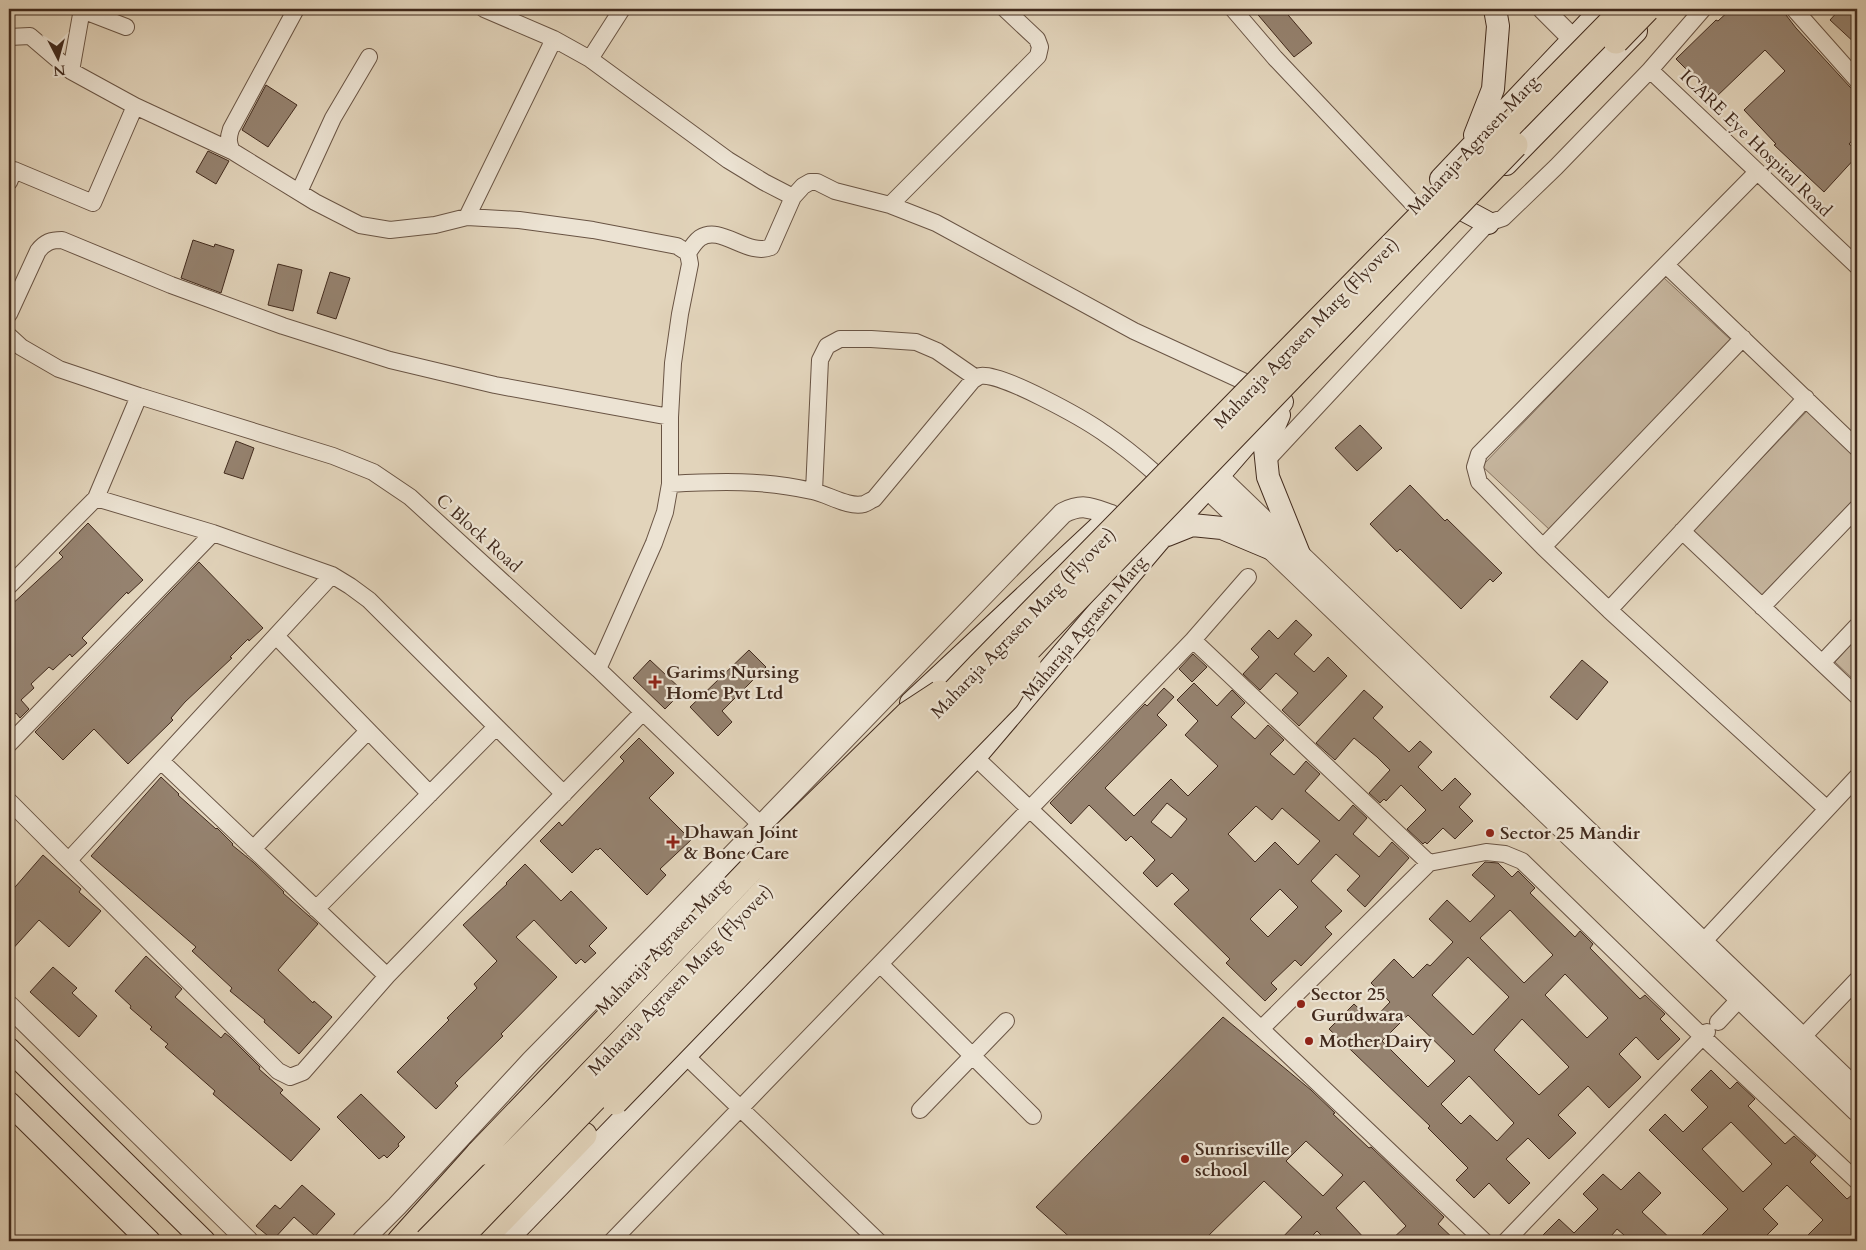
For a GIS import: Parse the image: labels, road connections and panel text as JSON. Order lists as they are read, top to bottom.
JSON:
{
  "streets": {
    "main road": ["Maharaja Agrasen Marg", "Maharaja Agrasen Marg (Flyover)"],
    "street": ["ICARE Eye Hospital Road", "C Block Road"]
  },
  "crossings": [
    ["Maharaja Agrasen Marg", "C Block Road"]
  ],
  "places": {
    "health": ["Garims Nursing Home Pvt Ltd", "Dhawan Joint & Bone Care"],
    "other": [
      "Sector 25 Mandir",
      "Sector 25 Gurudwara",
      "Mother Dairy",
      "Sunriseville school"
    ]
  },
  "north": "bottom"
}
